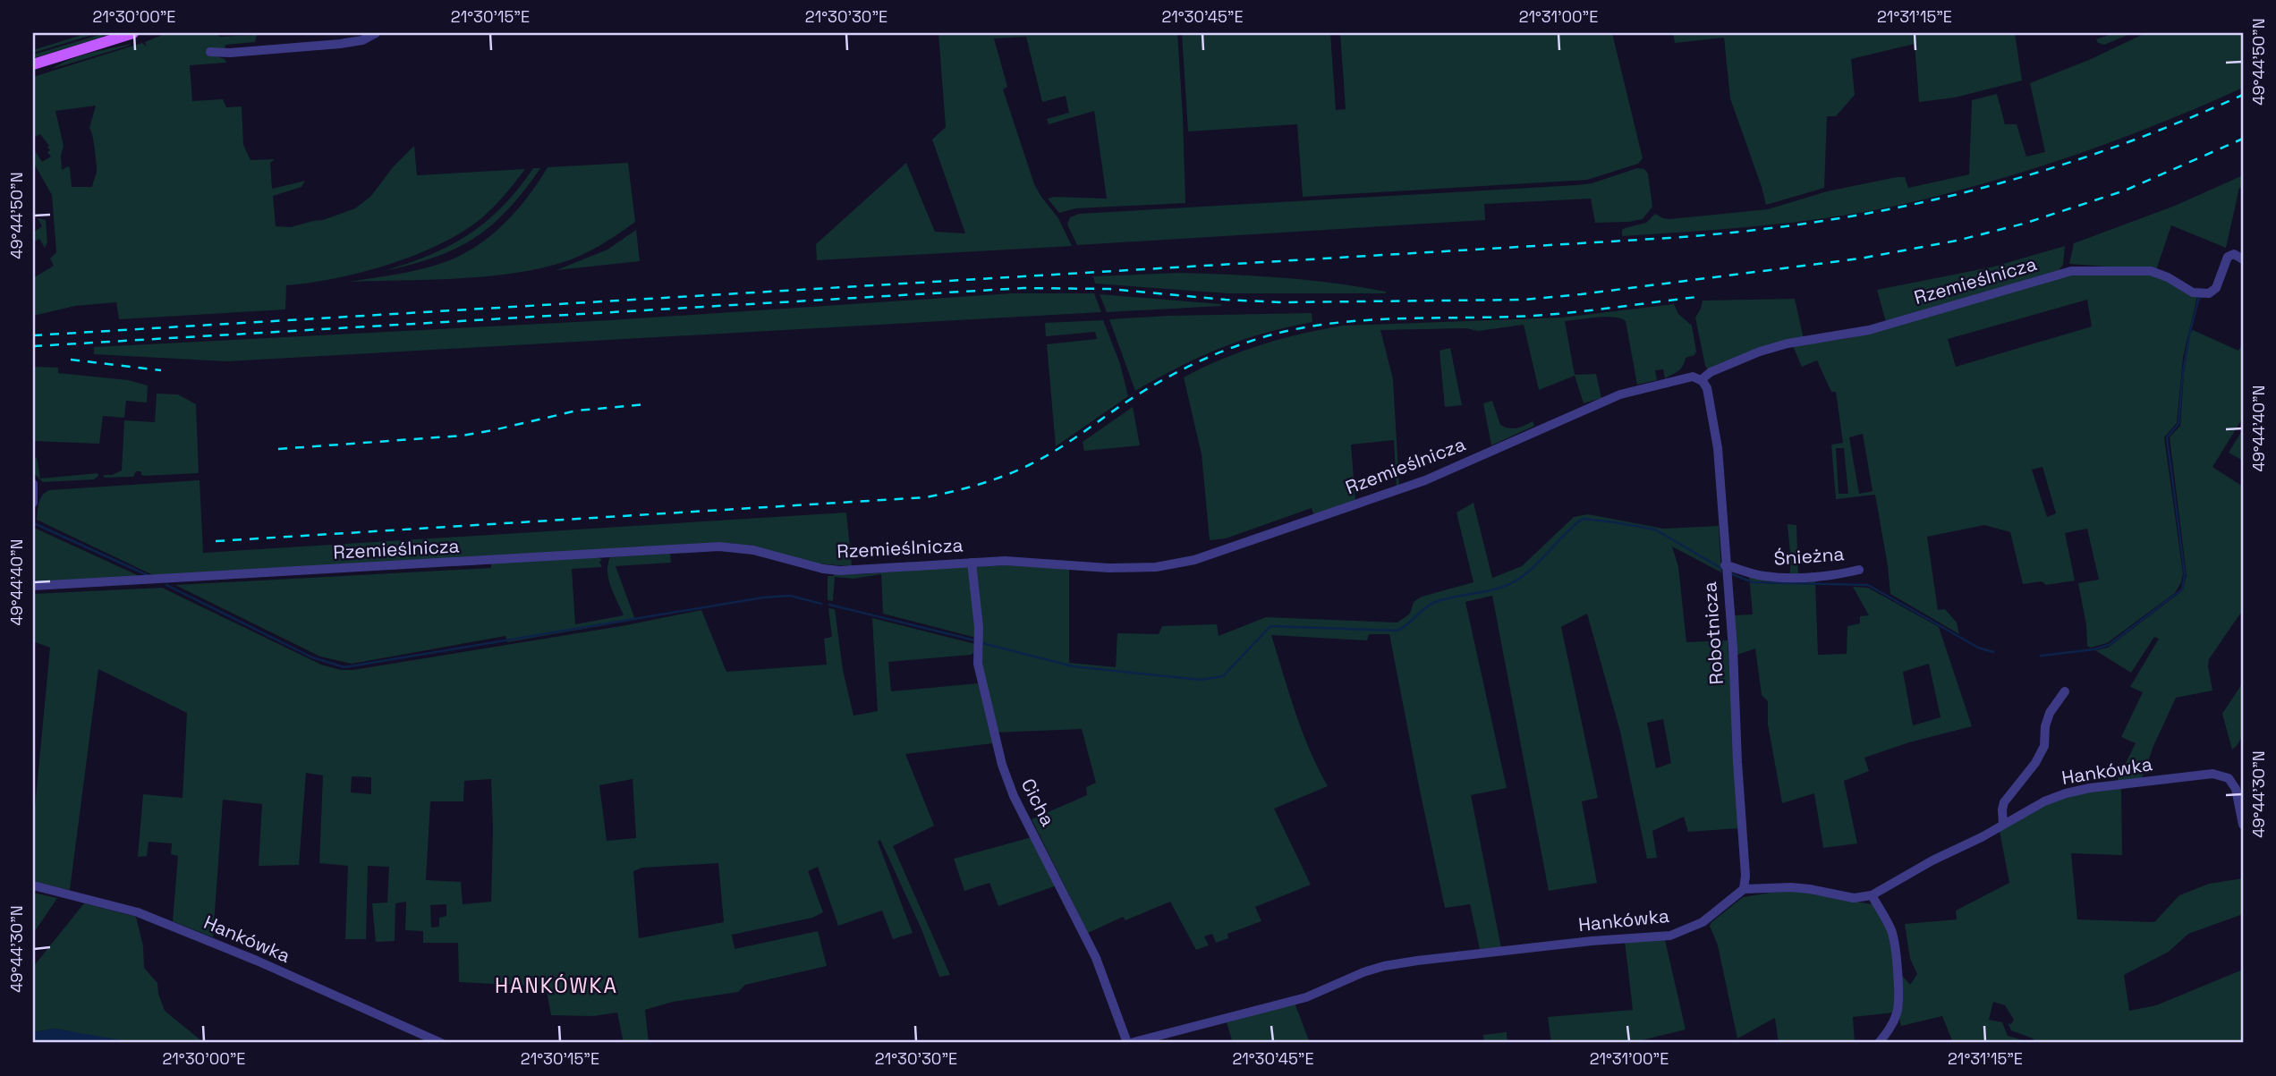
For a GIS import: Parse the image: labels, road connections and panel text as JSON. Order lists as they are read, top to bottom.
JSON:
{
  "streets": {
    "street": [
      "Rzemieślnicza",
      "Śnieżna",
      "Robotnicza",
      "Hankówka",
      "Cicha"
    ]
  },
  "crossings": [
    ["Rzemieślnicza", "Robotnicza"],
    ["Rzemieślnicza", "Cicha"],
    ["Śnieżna", "Robotnicza"],
    ["Robotnicza", "Hankówka"],
    ["Hankówka", "Cicha"]
  ],
  "districts": ["HANKÓWKA"],
  "coordinates": [
    "21°30'00\"E",
    "21°30'15\"E",
    "21°30'30\"E",
    "21°30'45\"E",
    "21°31'00\"E",
    "21°31'15\"E",
    "49°44'50\"N",
    "49°44'40\"N",
    "49°44'30\"N"
  ]
}
